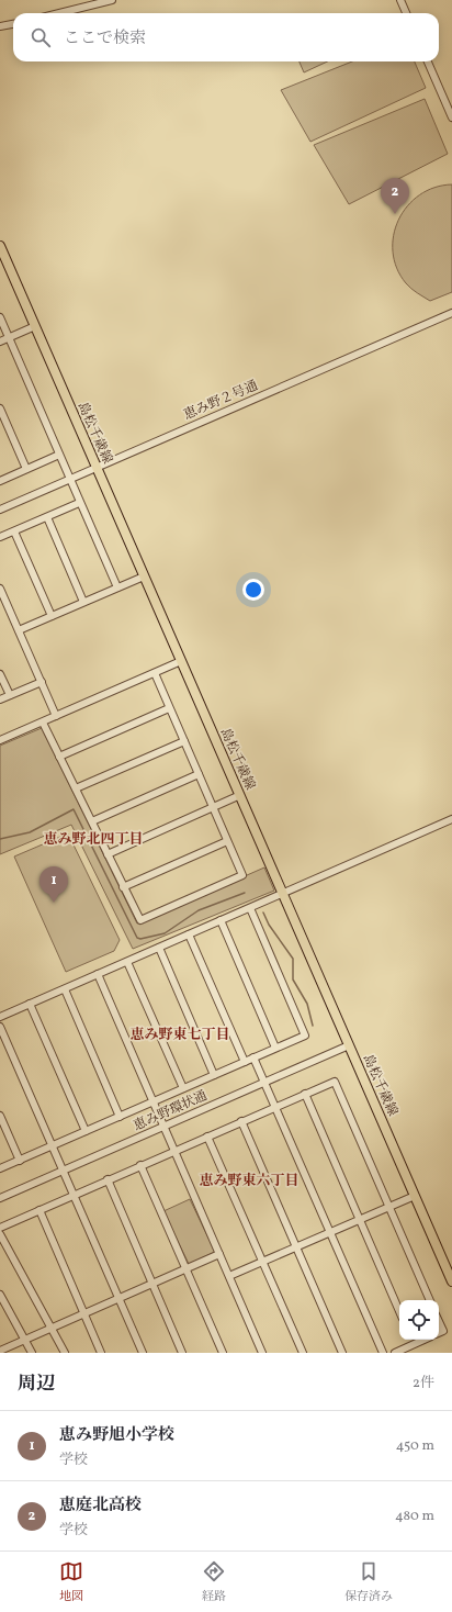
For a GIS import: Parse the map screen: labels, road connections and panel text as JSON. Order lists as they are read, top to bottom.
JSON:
{
  "streets": {
    "main road": ["島松千歳線"],
    "street": ["恵み野２号通", "恵み野環状通"]
  },
  "crossings": [
    ["恵み野２号通", "島松千歳線"],
    ["島松千歳線", "恵み野環状通"]
  ],
  "districts": ["恵み野北四丁目", "恵み野東七丁目", "恵み野東六丁目"],
  "page": {
    "search": "ここで検索",
    "pins": ["2", "1"],
    "heading": ["周辺", "2件"],
    "list": [
      {
        "mark": "1",
        "name": "恵み野旭小学校",
        "note": "学校",
        "value": "450 m"
      },
      {
        "mark": "2",
        "name": "恵庭北高校",
        "note": "学校",
        "value": "480 m"
      }
    ],
    "nav": ["地図", "経路", "保存済み"]
  }
}
